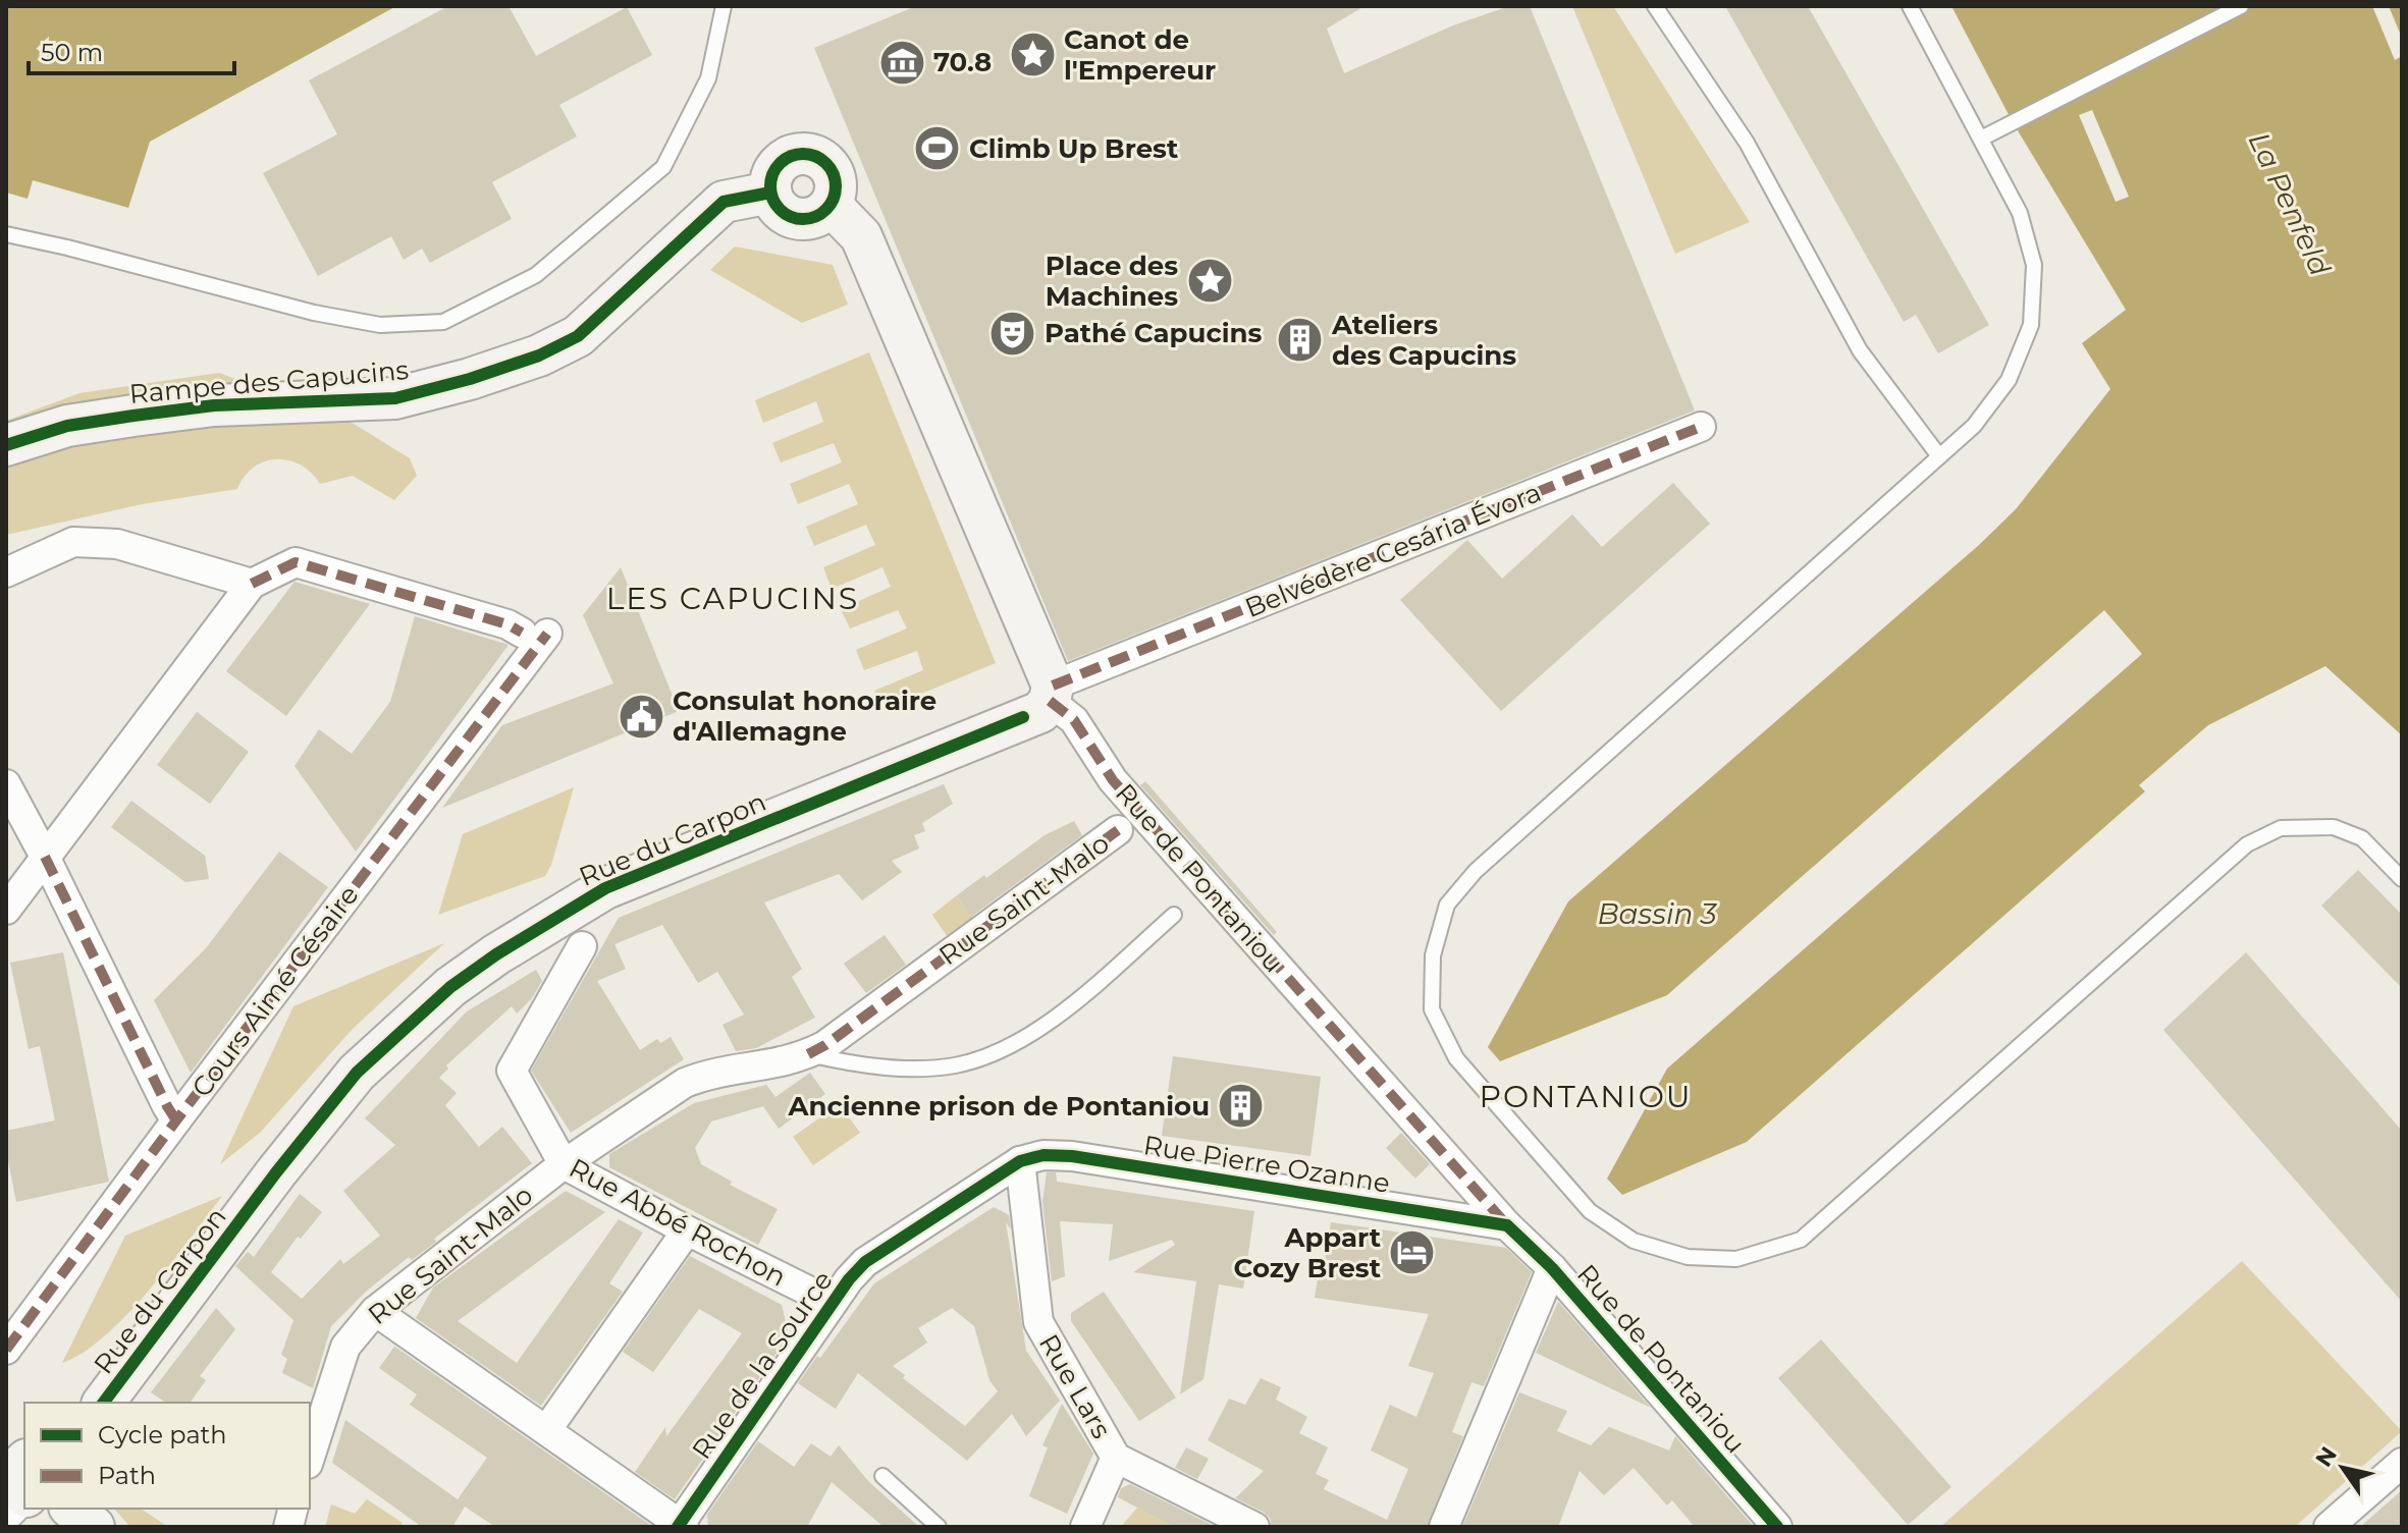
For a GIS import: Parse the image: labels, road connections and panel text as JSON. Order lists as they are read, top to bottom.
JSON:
{
  "streets": {
    "street": [
      "Rampe des Capucins",
      "Belvédère Cesária Évora",
      "Rue du Carpon",
      "Rue de Pontaniou",
      "Rue Saint-Malo",
      "Cours Aimé Césaire",
      "Rue Pierre Ozanne",
      "Rue Abbé Rochon",
      "Rue de la Source",
      "Rue Lars"
    ]
  },
  "crossings": [
    ["Rampe des Capucins", "Rue de Pontaniou"],
    ["Belvédère Cesária Évora", "Rue du Carpon"],
    ["Belvédère Cesária Évora", "Rue de Pontaniou"],
    ["Rue du Carpon", "Rue de Pontaniou"],
    ["Rue du Carpon", "Rue Abbé Rochon"],
    ["Rue de Pontaniou", "Rue Pierre Ozanne"],
    ["Rue Saint-Malo", "Rue Abbé Rochon"],
    ["Rue Pierre Ozanne", "Rue de la Source"],
    ["Rue Pierre Ozanne", "Rue Lars"],
    ["Rue Abbé Rochon", "Rue de la Source"],
    ["Rue de la Source", "Rue Lars"]
  ],
  "districts": ["LES CAPUCINS", "PONTANIOU"],
  "water": ["La Penfeld", "Bassin 3"],
  "places": {
    "place": ["Canot de l'Empereur", "Place des Machines"],
    "museum": ["70.8"],
    "sports": ["Climb Up Brest"],
    "theatre": ["Pathé Capucins"],
    "building": ["Ateliers des Capucins", "Ancienne prison de Pontaniou"],
    "public building": ["Consulat honoraire d'Allemagne"],
    "hotel": ["Appart Cozy Brest"]
  },
  "legend": ["Cycle path", "Path"],
  "scale_bar": "50 m",
  "north": "top left"
}
